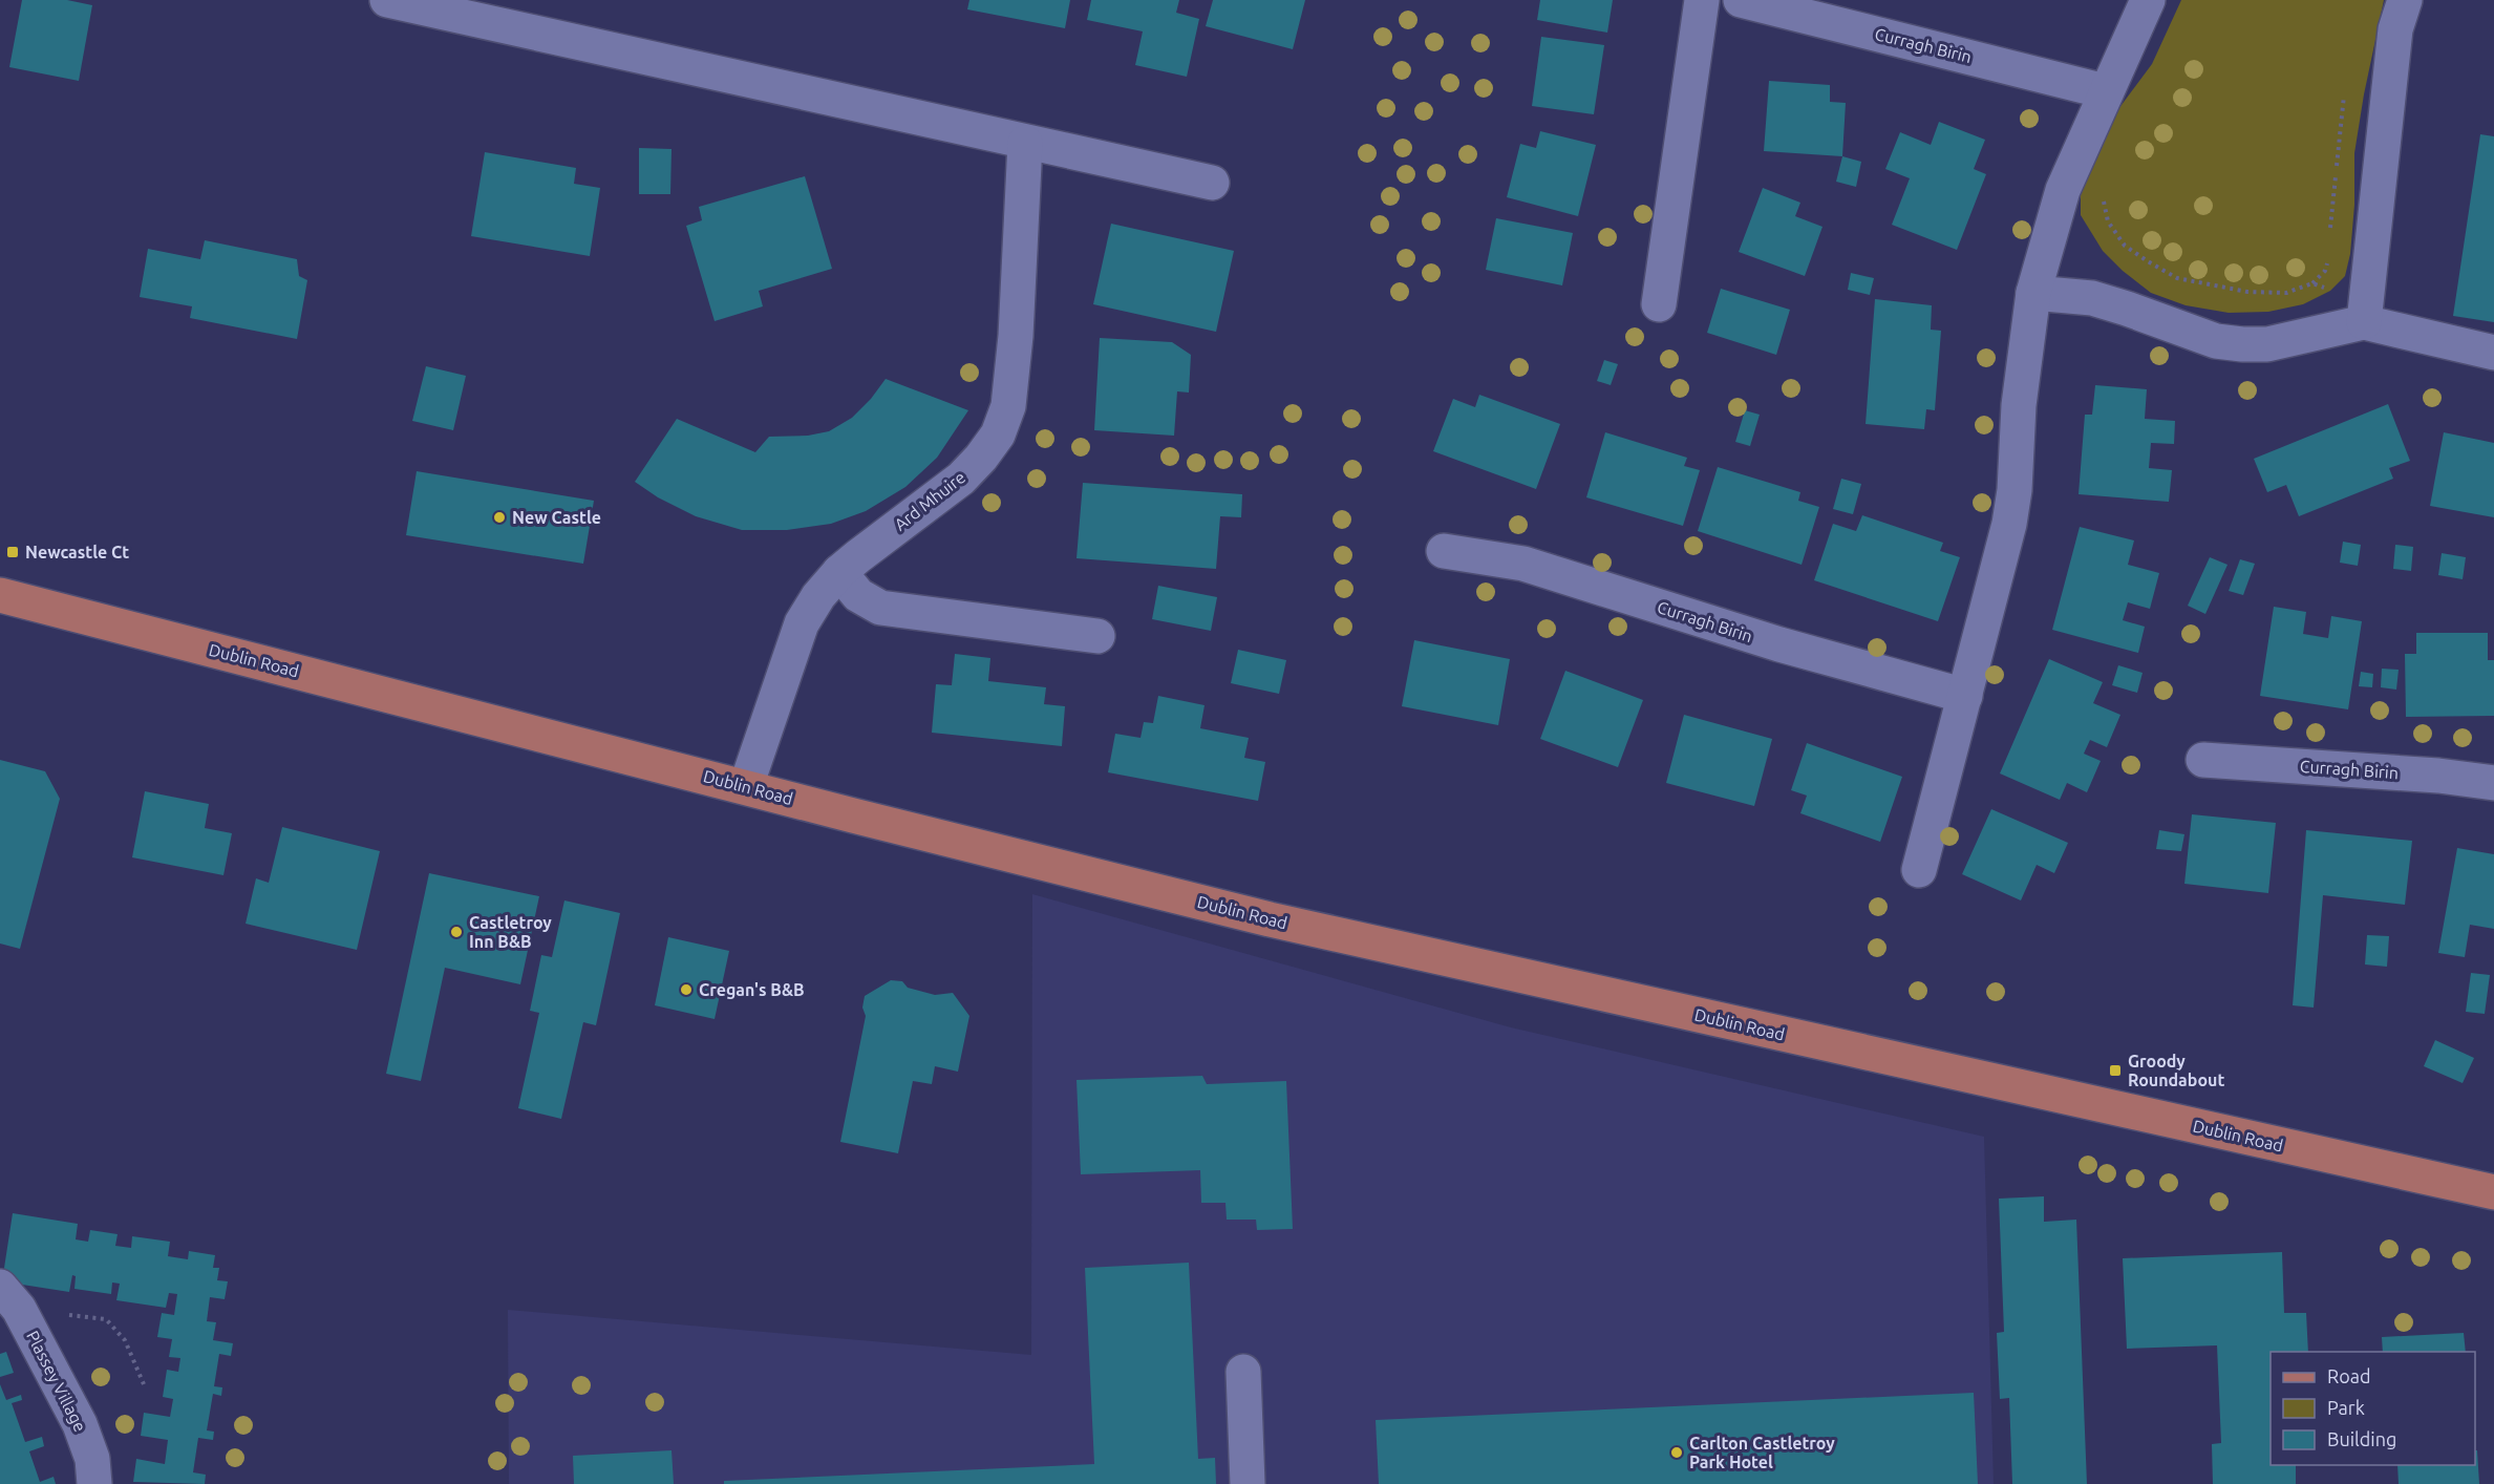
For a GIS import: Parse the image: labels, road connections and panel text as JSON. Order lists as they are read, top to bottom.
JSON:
{
  "streets": {
    "main road": ["Dublin Road"],
    "street": ["Curragh Birin", "Ard Mhuire", "Plassey Village"]
  },
  "crossings": [
    ["Ard Mhuire", "Dublin Road"]
  ],
  "places": {
    "other": [
      "New Castle",
      "Castletroy Inn B&B",
      "Cregan's B&B",
      "Carlton Castletroy Park Hotel"
    ],
    "transit": ["Newcastle Ct", "Groody Roundabout"]
  },
  "legend": ["Road", "Park", "Building"]
}
